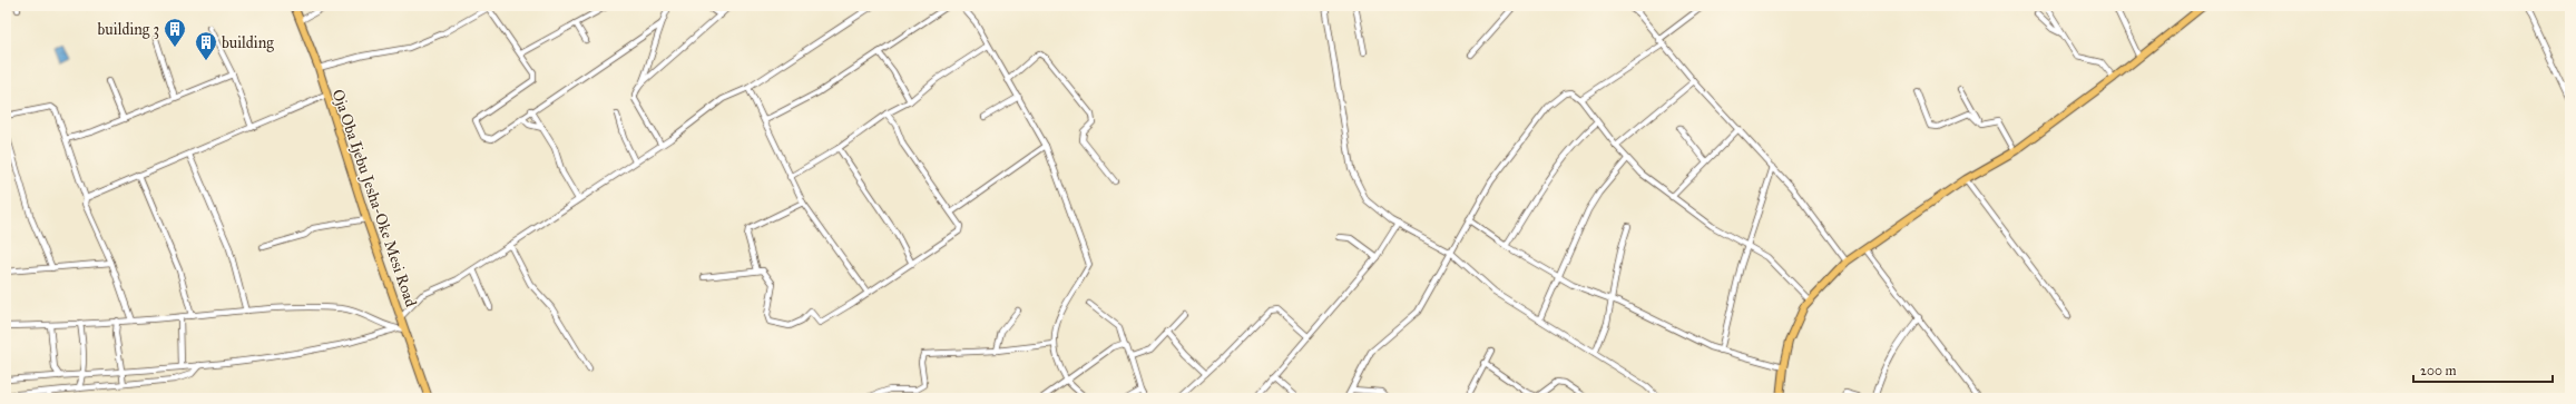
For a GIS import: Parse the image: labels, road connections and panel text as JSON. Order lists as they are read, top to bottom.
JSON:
{
  "streets": {
    "main road": ["Oja Oba Ijebu Jesha-Oke Mesi Road"]
  },
  "places": {
    "building": ["building 3", "building"]
  },
  "scale_bar": "200 m"
}
